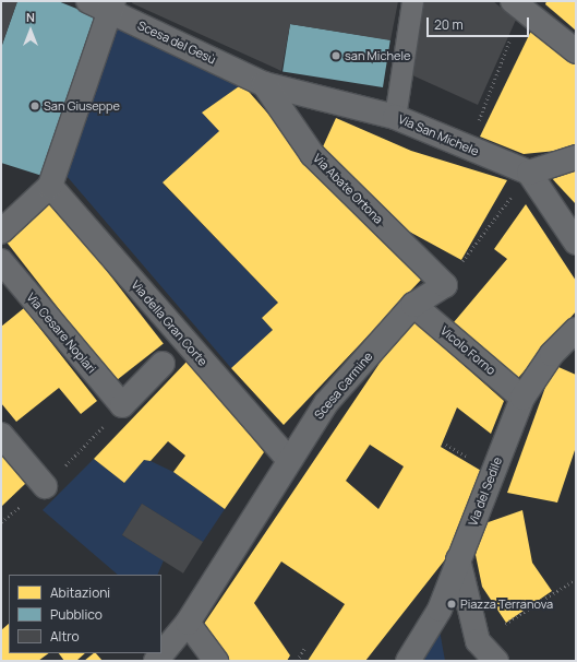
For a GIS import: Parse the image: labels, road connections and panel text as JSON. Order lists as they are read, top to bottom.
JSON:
{
  "streets": {
    "street": [
      "Scesa del Gesù",
      "Via San Michele",
      "Via Abate Ortona",
      "Via della Gran Corte",
      "Via Cesare Noplari",
      "Vicolo Forno",
      "Scesa Carmine",
      "Via del Sedile"
    ]
  },
  "crossings": [
    ["Scesa del Gesù", "Via San Michele"],
    ["Scesa del Gesù", "Via Abate Ortona"],
    ["Via San Michele", "Via Abate Ortona"],
    ["Via Abate Ortona", "Scesa Carmine"],
    ["Via della Gran Corte", "Scesa Carmine"],
    ["Vicolo Forno", "Scesa Carmine"],
    ["Vicolo Forno", "Via del Sedile"]
  ],
  "places": ["san Michele", "San Giuseppe", "Piazza Terranova"],
  "legend": ["Abitazioni", "Pubblico", "Altro"],
  "scale_bar": "20 m",
  "north": "top"
}
